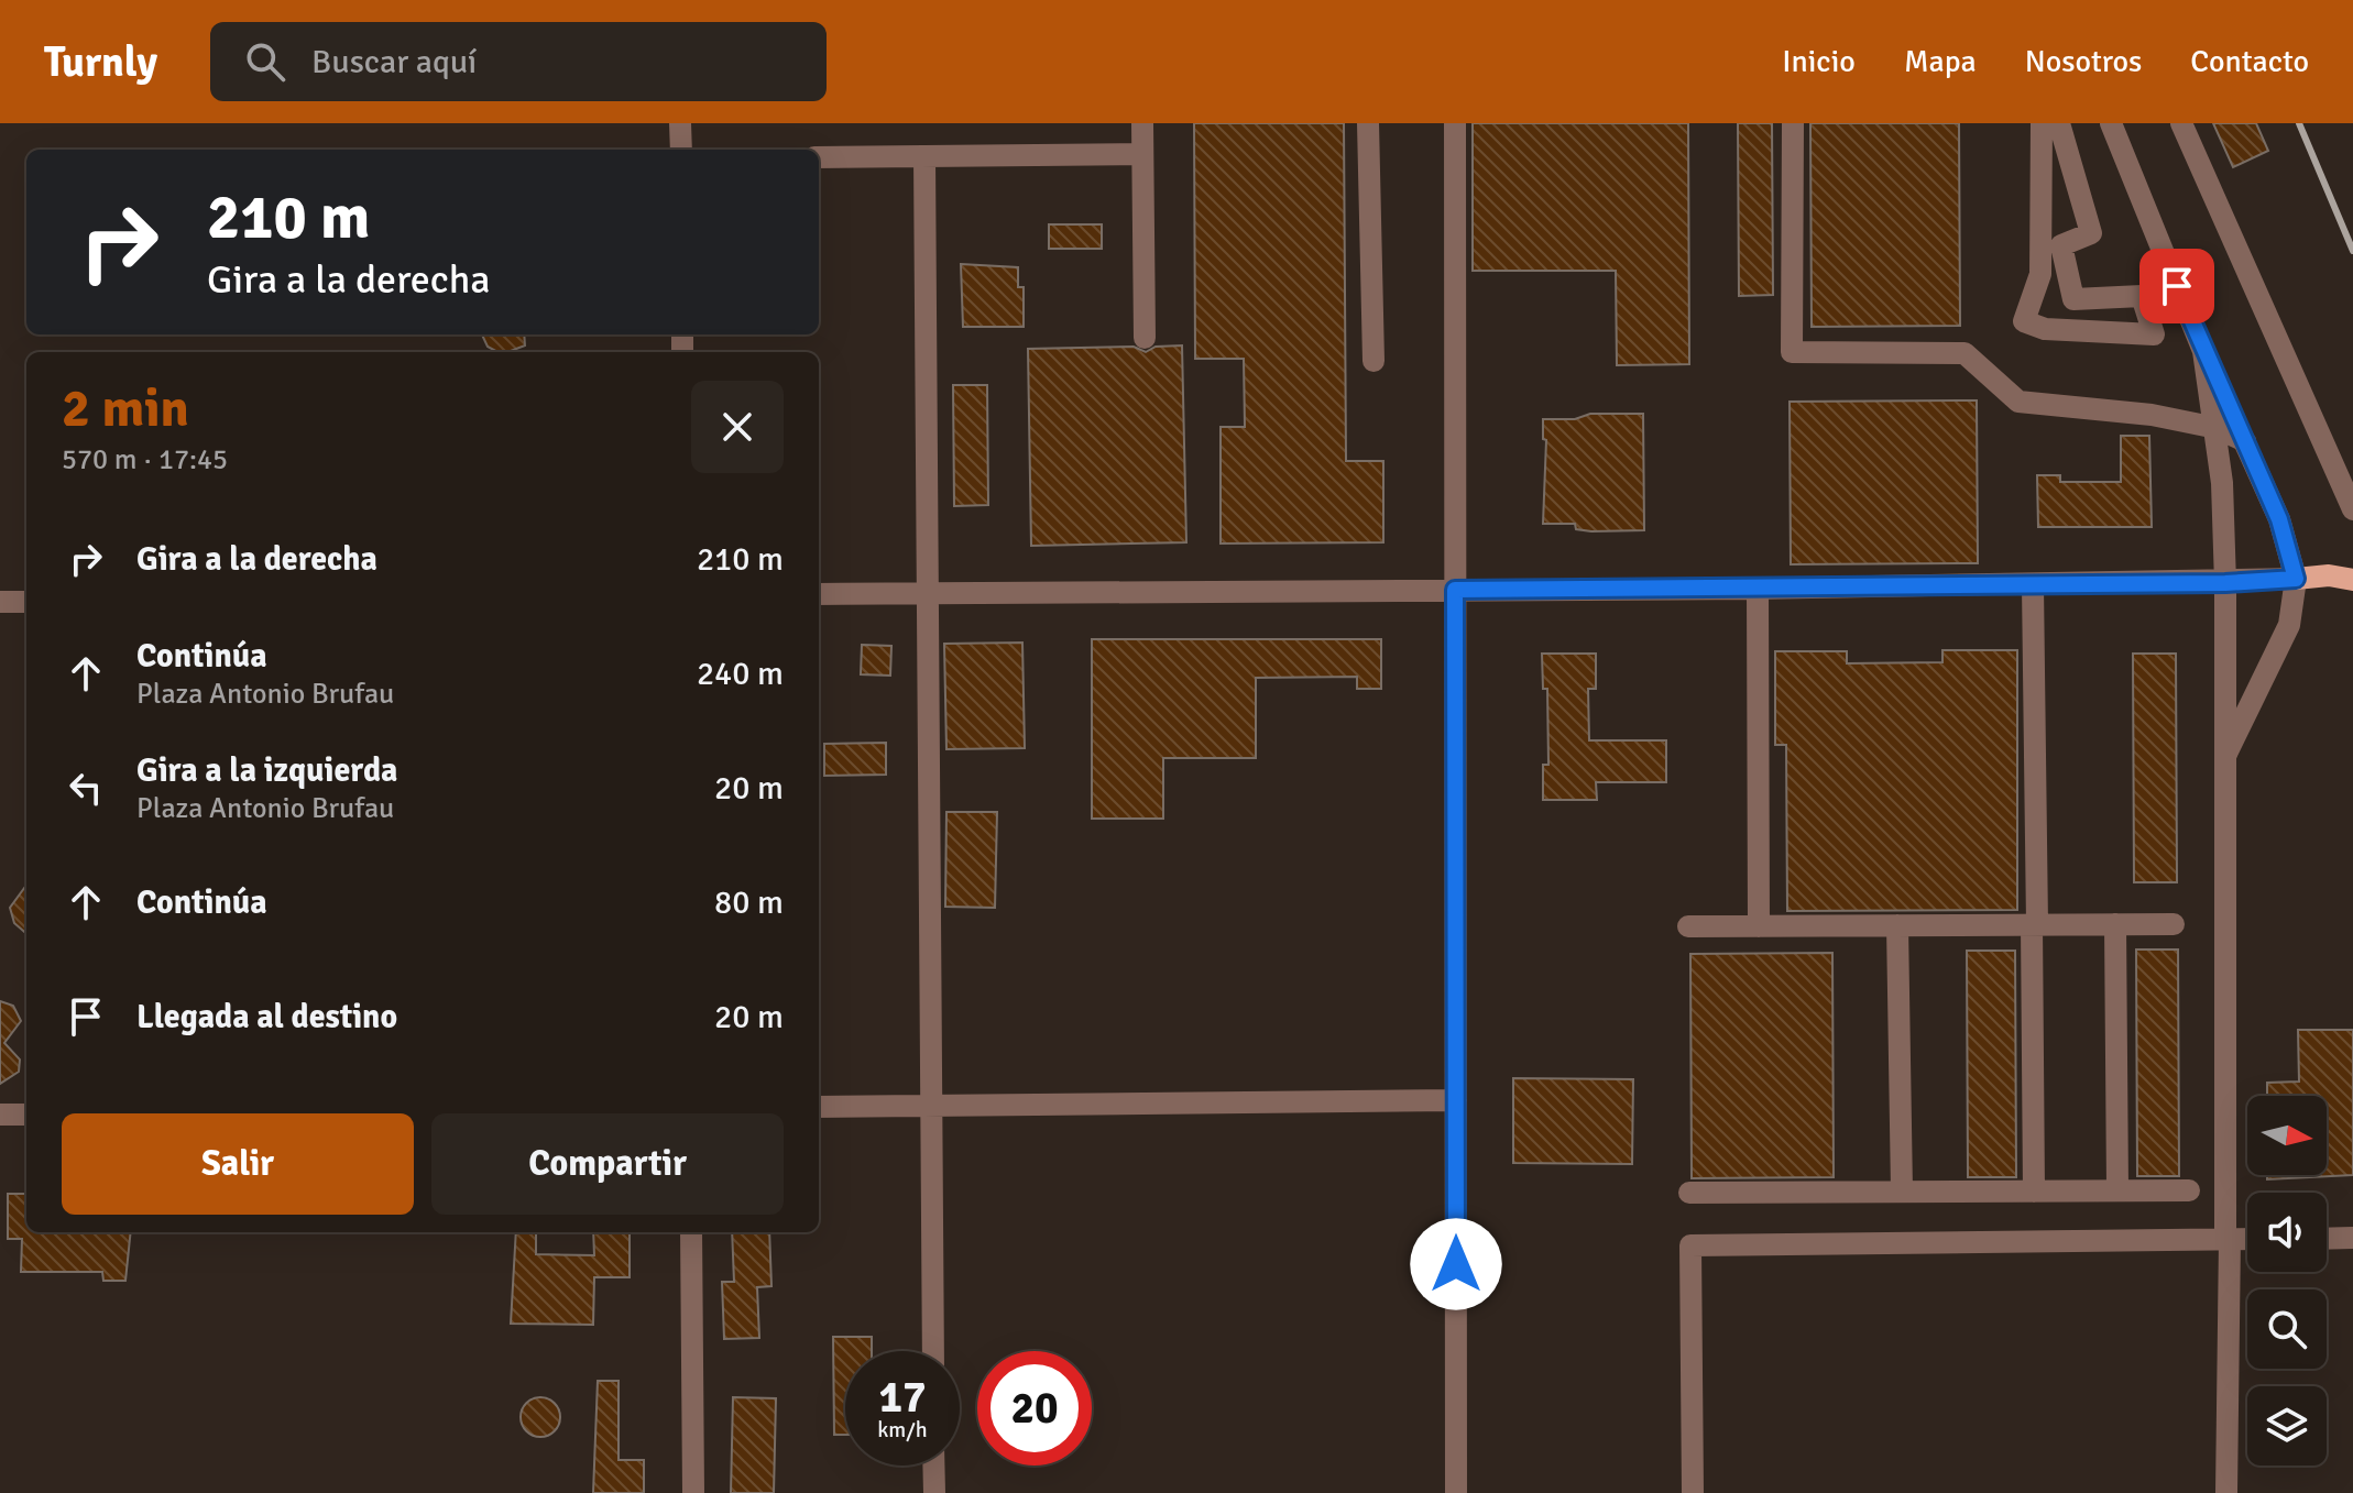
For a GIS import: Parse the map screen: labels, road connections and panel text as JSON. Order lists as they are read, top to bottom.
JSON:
{
  "north": "right",
  "page": {
    "header": "Turnly",
    "search": "Buscar aquí",
    "nav": [
      "Inicio",
      "Mapa",
      "Nosotros",
      "Contacto"
    ],
    "turn": ["210 m", "Gira a la derecha"],
    "heading": ["2 min", "570 m · 17:45"],
    "list": [
      {
        "name": "Gira a la derecha",
        "value": "210 m"
      },
      {
        "name": "Continúa",
        "note": "Plaza Antonio Brufau",
        "value": "240 m"
      },
      {
        "name": "Gira a la izquierda",
        "note": "Plaza Antonio Brufau",
        "value": "20 m"
      },
      {
        "name": "Continúa",
        "value": "80 m"
      },
      {
        "name": "Llegada al destino",
        "value": "20 m"
      }
    ],
    "buttons": ["Salir", "Compartir"],
    "speed": "17 km/h",
    "limit": "20"
  }
}
